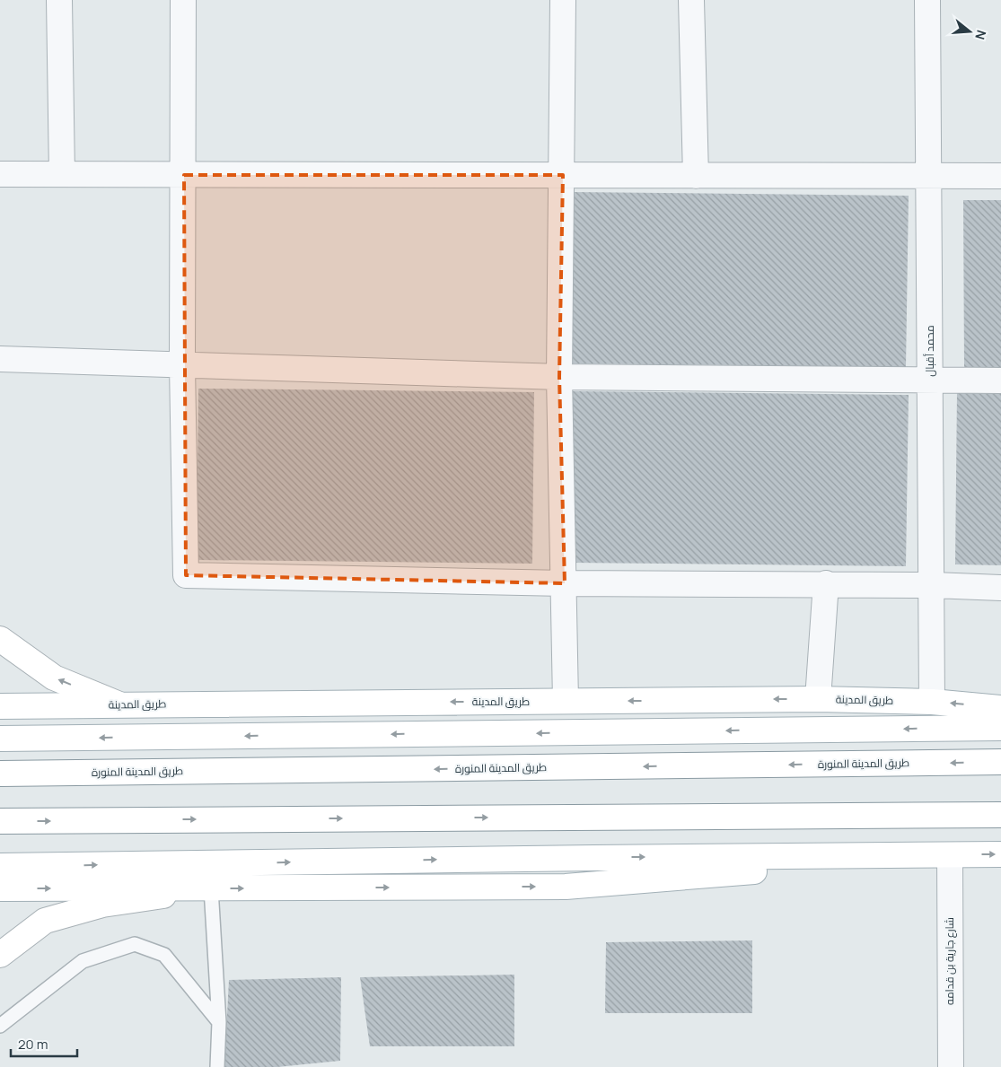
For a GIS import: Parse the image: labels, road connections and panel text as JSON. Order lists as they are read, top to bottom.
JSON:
{
  "streets": {
    "main road": ["طريق المدينة", "طريق المدينة المنورة"],
    "street": ["محمد أقبال", "شارع جارية بن قدامه"]
  },
  "crossings": [
    ["محمد أقبال", "طريق المدينة"]
  ],
  "scale_bar": "20 m",
  "north": "right"
}
